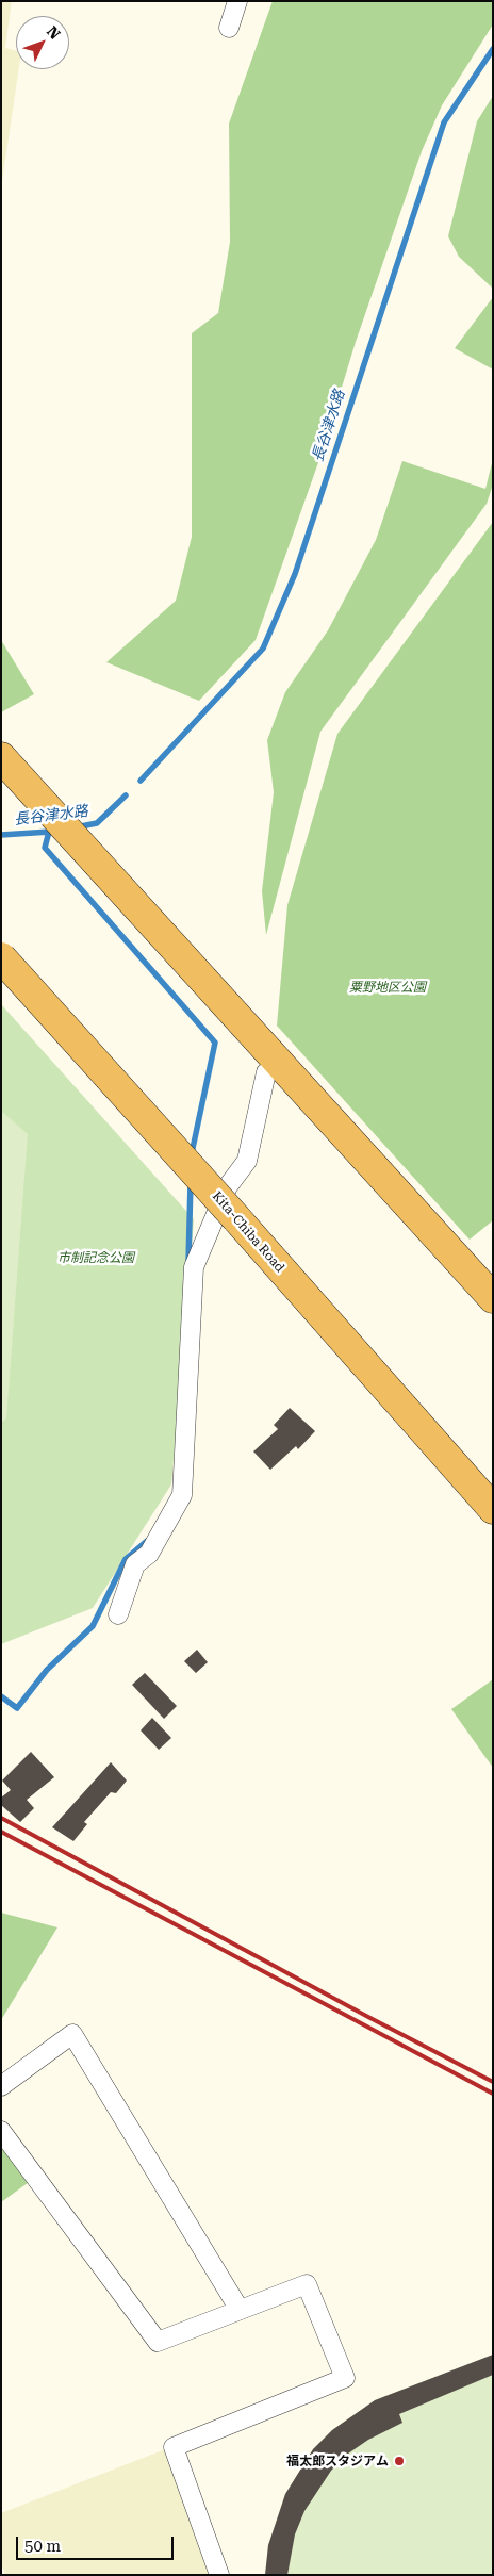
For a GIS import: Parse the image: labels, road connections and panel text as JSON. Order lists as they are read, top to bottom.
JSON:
{
  "streets": {
    "highway": ["Kita-Chiba Road"]
  },
  "water": ["長谷津水路"],
  "parks": ["粟野地区公園", "市制記念公園"],
  "places": ["福太郎スタジアム"],
  "scale_bar": "50 m",
  "north": "top right"
}
